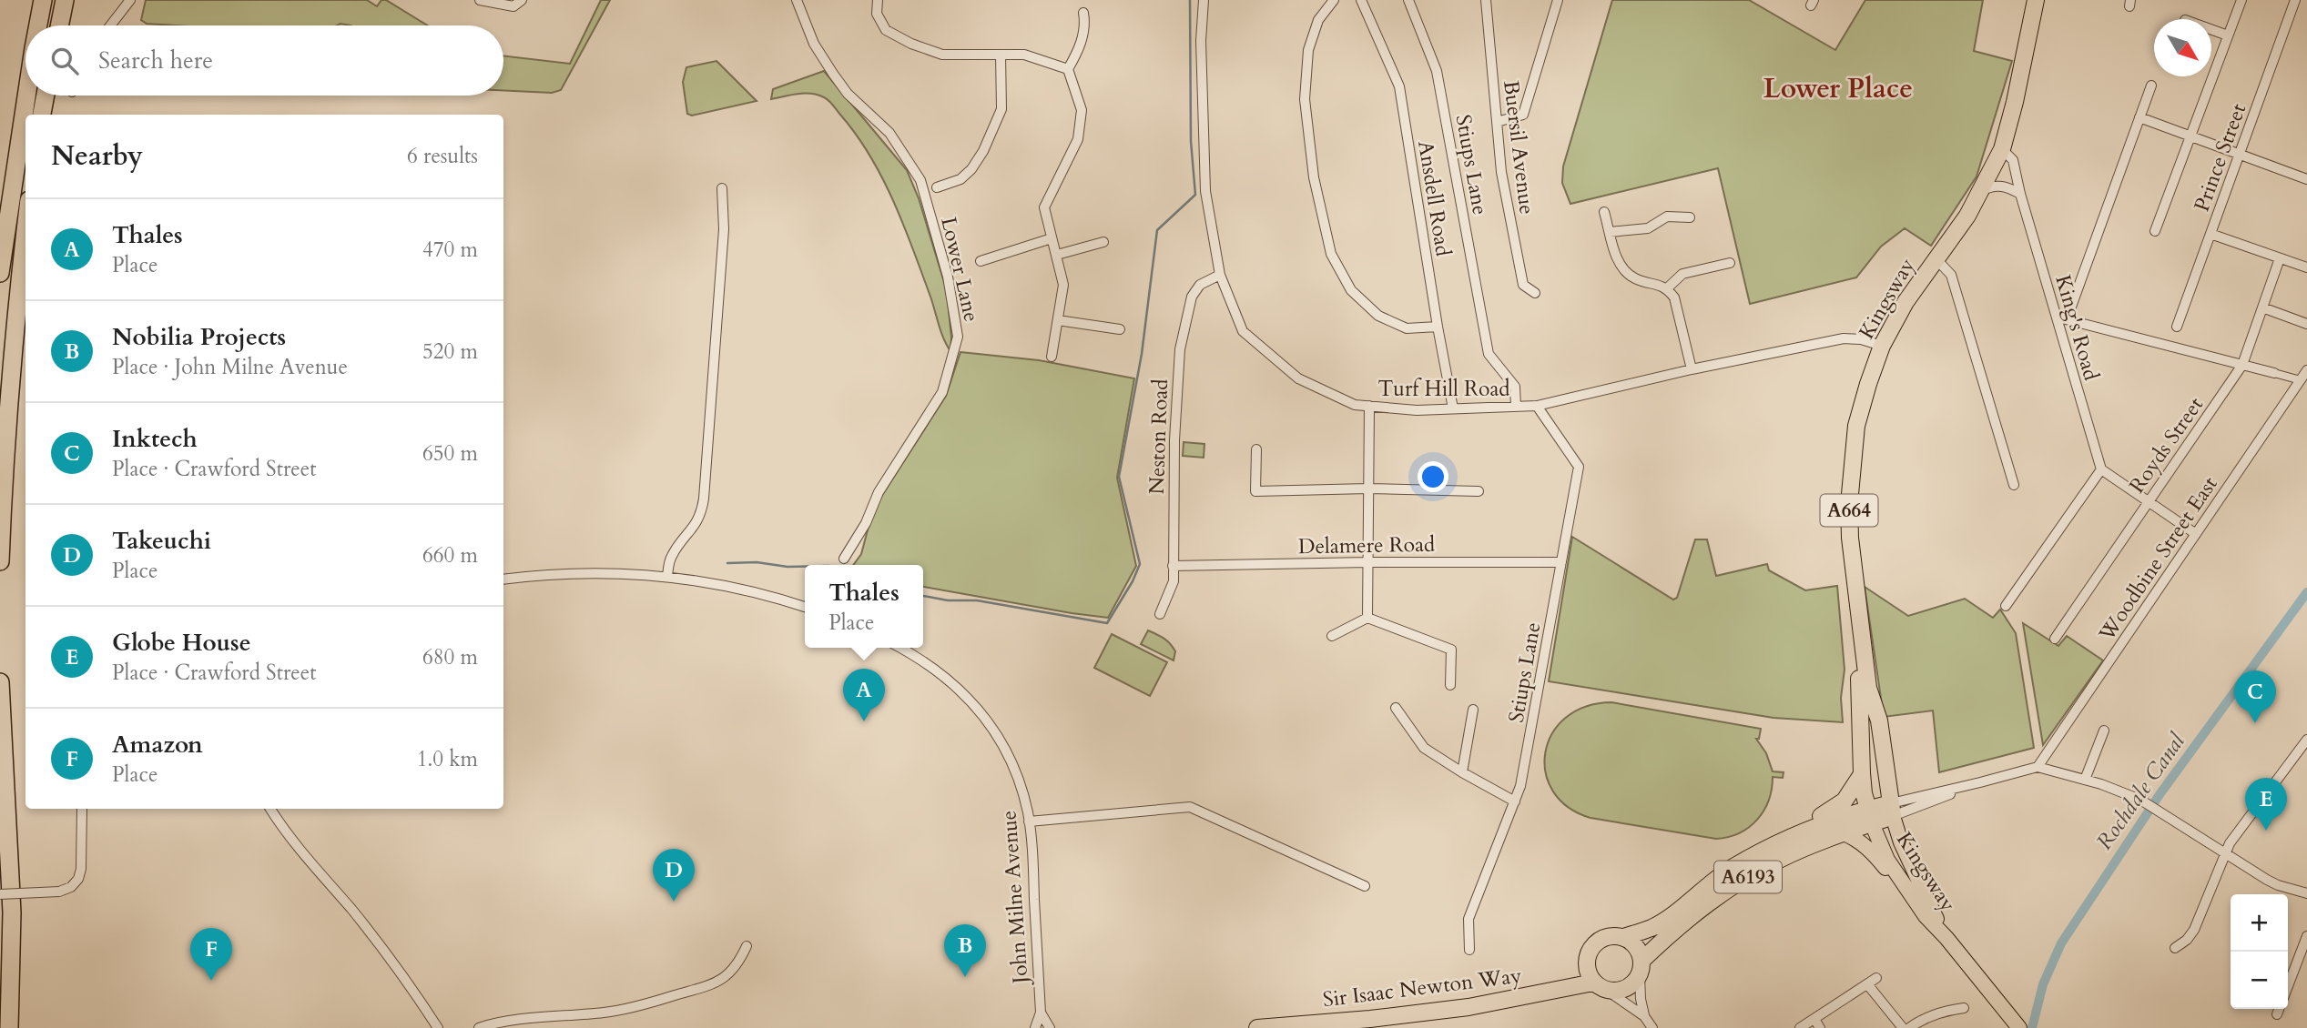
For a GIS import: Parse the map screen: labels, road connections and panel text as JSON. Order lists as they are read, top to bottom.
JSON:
{
  "streets": {
    "highway": [
      "Kingsway",
      "A664",
      "A6193",
      "Sir Isaac Newton Way"
    ],
    "street": [
      "Buersil Avenue",
      "Prince Street",
      "Stiups Lane",
      "Ansdell Road",
      "Lower Lane",
      "King's Road",
      "Turf Hill Road",
      "Neston Road",
      "Royds Street",
      "Delamere Road",
      "Woodbine Street East",
      "John Milne Avenue"
    ]
  },
  "crossings": [
    ["Stiups Lane", "Turf Hill Road"],
    ["Stiups Lane", "Delamere Road"],
    ["Ansdell Road", "Turf Hill Road"],
    ["Kingsway", "King's Road"],
    ["Kingsway", "Turf Hill Road"],
    ["Kingsway", "A664"],
    ["Kingsway", "A6193"],
    ["Turf Hill Road", "Neston Road"],
    ["Neston Road", "Delamere Road"],
    ["A664", "A6193"],
    ["A6193", "Sir Isaac Newton Way"]
  ],
  "districts": ["Lower Place"],
  "water": ["Rochdale Canal"],
  "north": "bottom right",
  "page": {
    "search": "Search here",
    "heading": ["Nearby", "6 results"],
    "list": [
      {
        "mark": "A",
        "name": "Thales",
        "note": "Place",
        "value": "470 m"
      },
      {
        "mark": "B",
        "name": "Nobilia Projects",
        "note": "Place · John Milne Avenue",
        "value": "520 m"
      },
      {
        "mark": "C",
        "name": "Inktech",
        "note": "Place · Crawford Street",
        "value": "650 m"
      },
      {
        "mark": "D",
        "name": "Takeuchi",
        "note": "Place",
        "value": "660 m"
      },
      {
        "mark": "E",
        "name": "Globe House",
        "note": "Place · Crawford Street",
        "value": "680 m"
      },
      {
        "mark": "F",
        "name": "Amazon",
        "note": "Place",
        "value": "1.0 km"
      }
    ],
    "popup": ["Thales", "Place"],
    "pins": [
      "A",
      "C",
      "E",
      "D",
      "B",
      "F"
    ],
    "map_buttons": ["+", "−"]
  }
}
